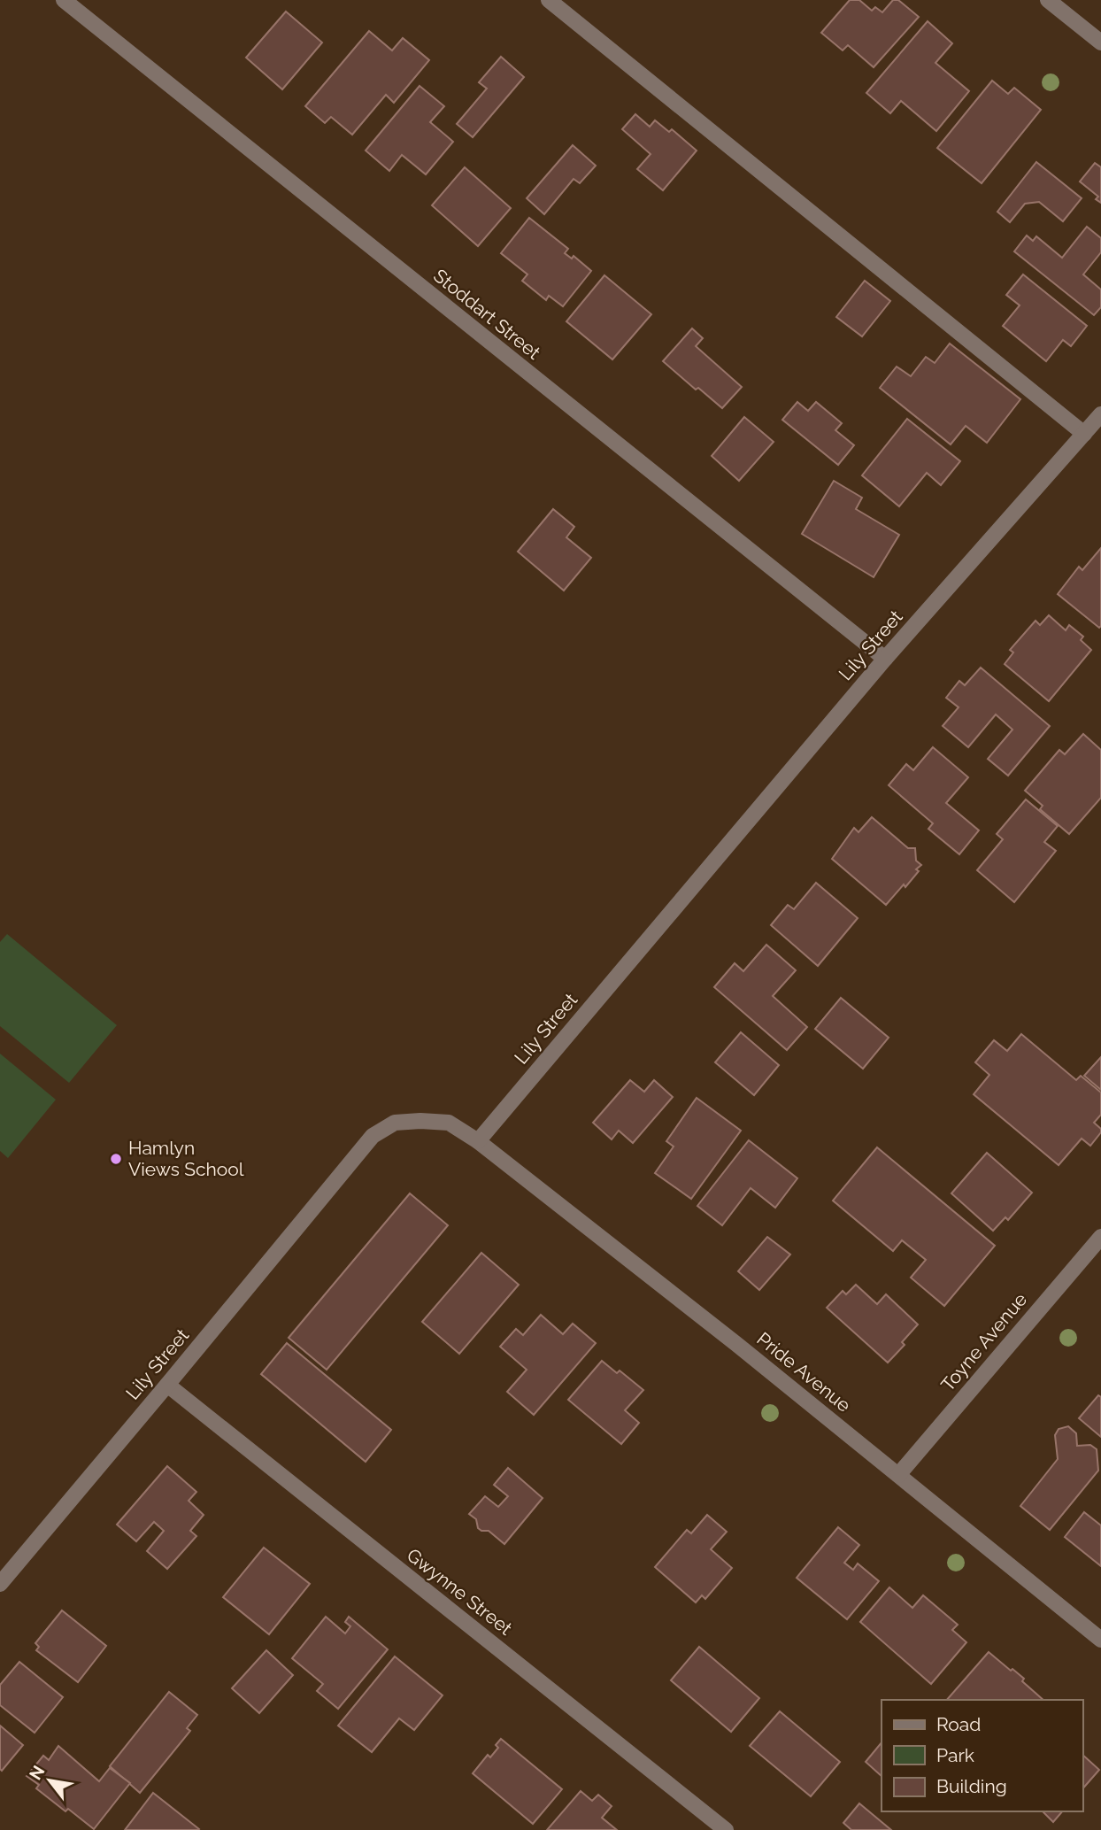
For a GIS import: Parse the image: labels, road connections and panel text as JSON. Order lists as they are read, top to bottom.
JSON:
{
  "streets": {
    "street": [
      "Stoddart Street",
      "Lily Street",
      "Toyne Avenue",
      "Pride Avenue",
      "Gwynne Street"
    ]
  },
  "crossings": [
    ["Stoddart Street", "Lily Street"],
    ["Lily Street", "Pride Avenue"],
    ["Lily Street", "Gwynne Street"],
    ["Toyne Avenue", "Pride Avenue"]
  ],
  "places": ["Hamlyn Views School"],
  "legend": ["Road", "Park", "Building"],
  "north": "top left"
}
